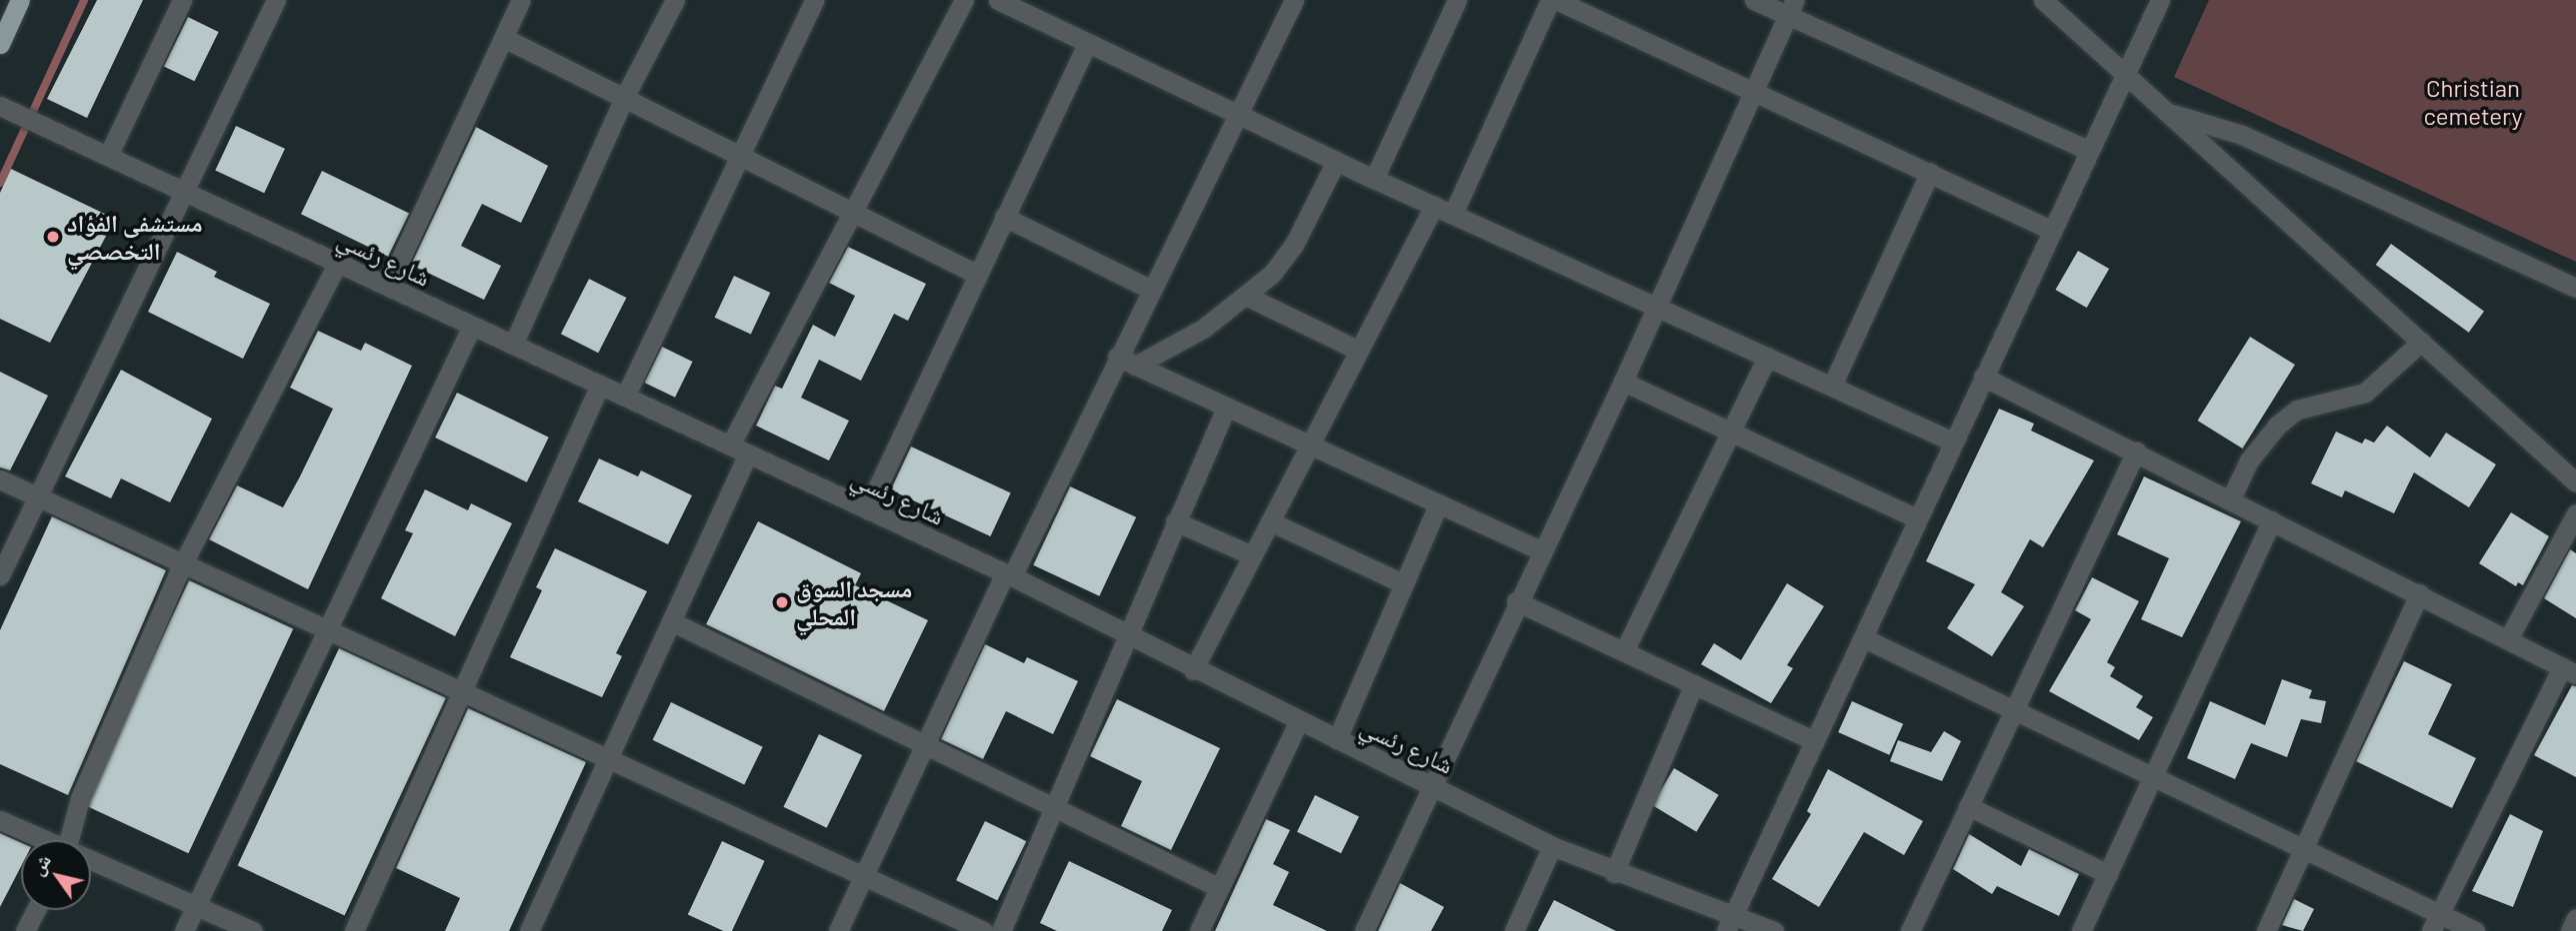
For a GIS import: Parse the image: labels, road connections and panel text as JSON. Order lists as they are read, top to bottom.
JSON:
{
  "streets": {
    "street": ["شارع رئسي"]
  },
  "parks": ["Christian cemetery"],
  "places": ["مستشفى الفؤاد التخصصي", "مسجد السوق المحلي"],
  "north": "top left"
}
